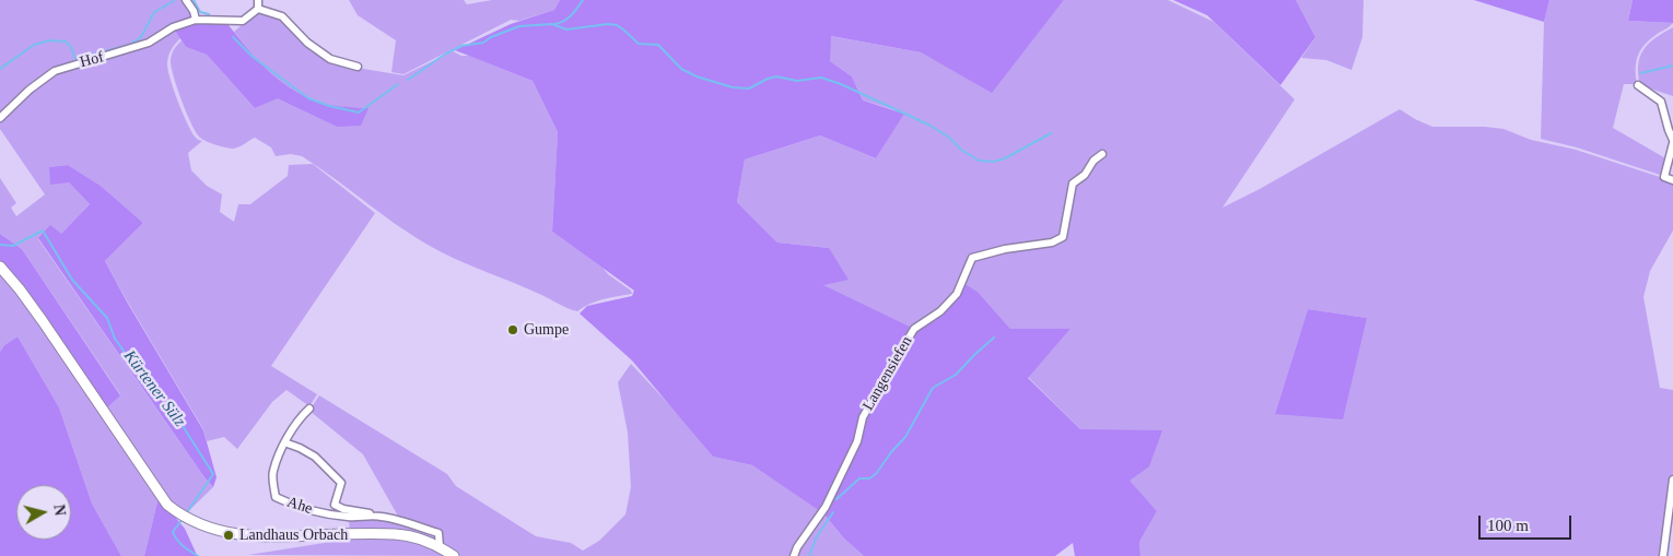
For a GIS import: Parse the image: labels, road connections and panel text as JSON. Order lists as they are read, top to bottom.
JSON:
{
  "streets": {
    "street": ["Hof", "Langensiefen", "Ahe"]
  },
  "water": ["Kürtener Sülz"],
  "places": ["Gumpe", "Landhaus Orbach"],
  "scale_bar": "100 m",
  "north": "right"
}
